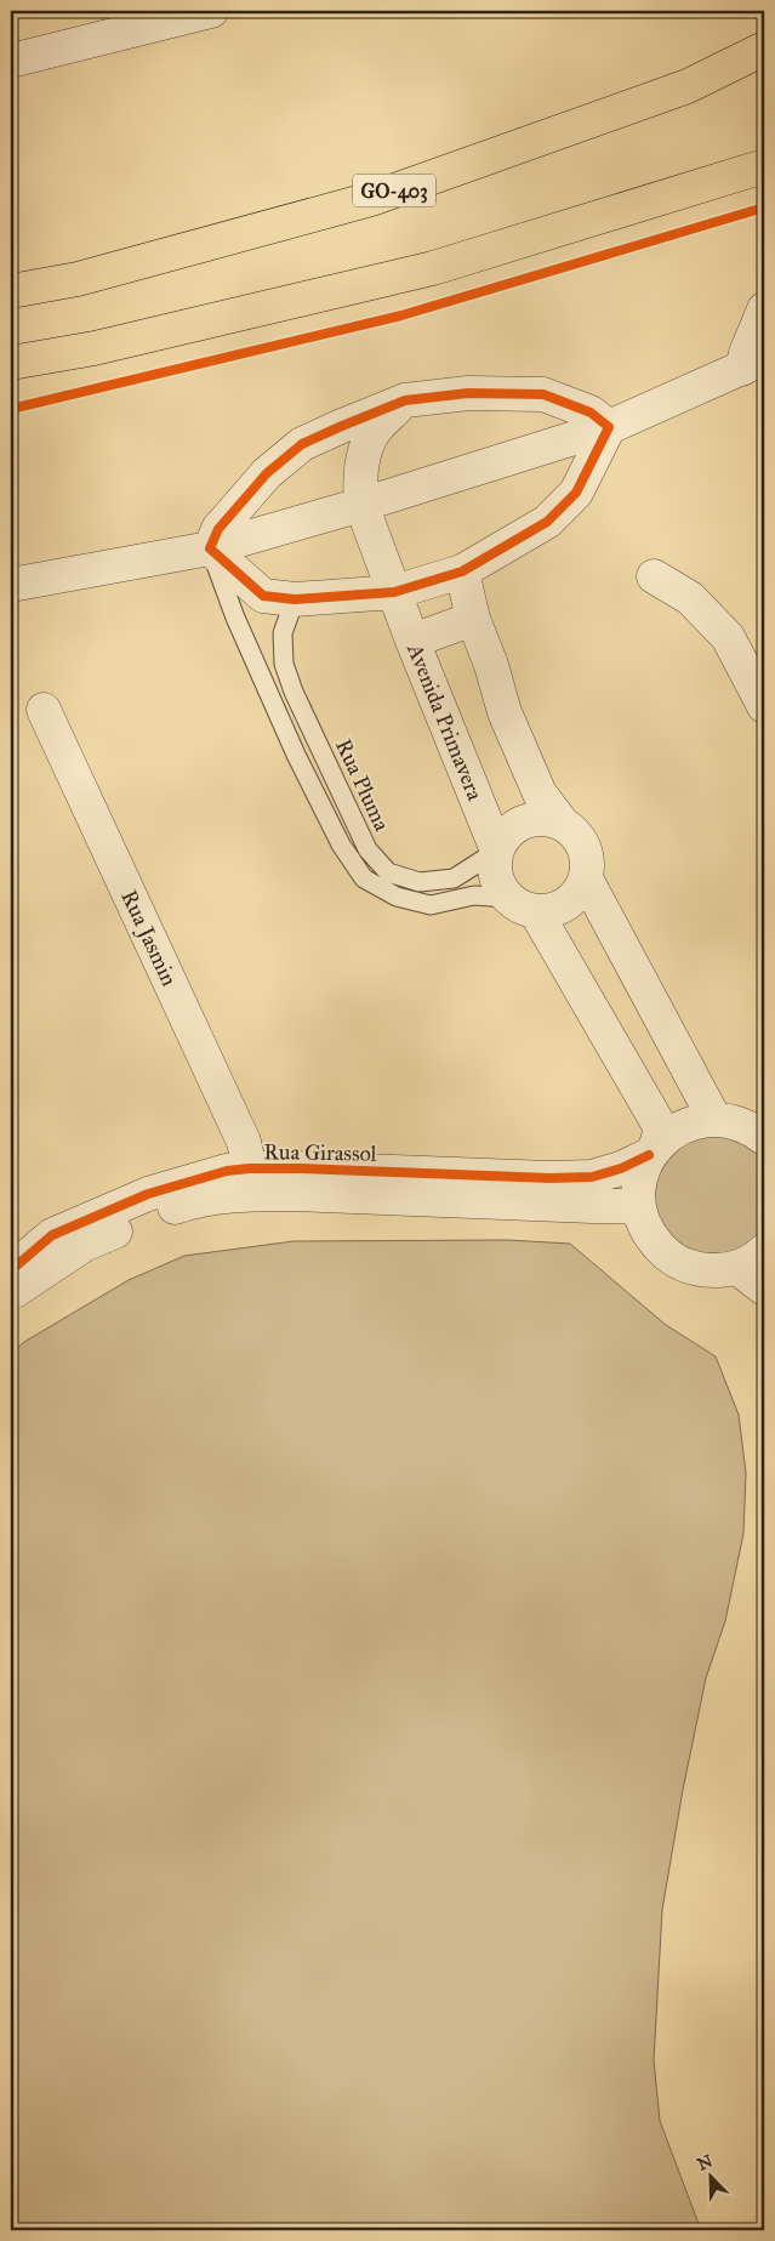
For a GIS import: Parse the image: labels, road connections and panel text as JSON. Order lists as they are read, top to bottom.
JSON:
{
  "streets": {
    "main road": ["GO-403"],
    "street": ["Avenida Primavera", "Rua Jasmin", "Rua Girassol"],
    "lane": ["Rua Pluma"]
  },
  "crossings": [
    ["Avenida Primavera", "Rua Pluma"],
    ["Avenida Primavera", "Rua Girassol"],
    ["Rua Jasmin", "Rua Girassol"]
  ],
  "north": "top left"
}
